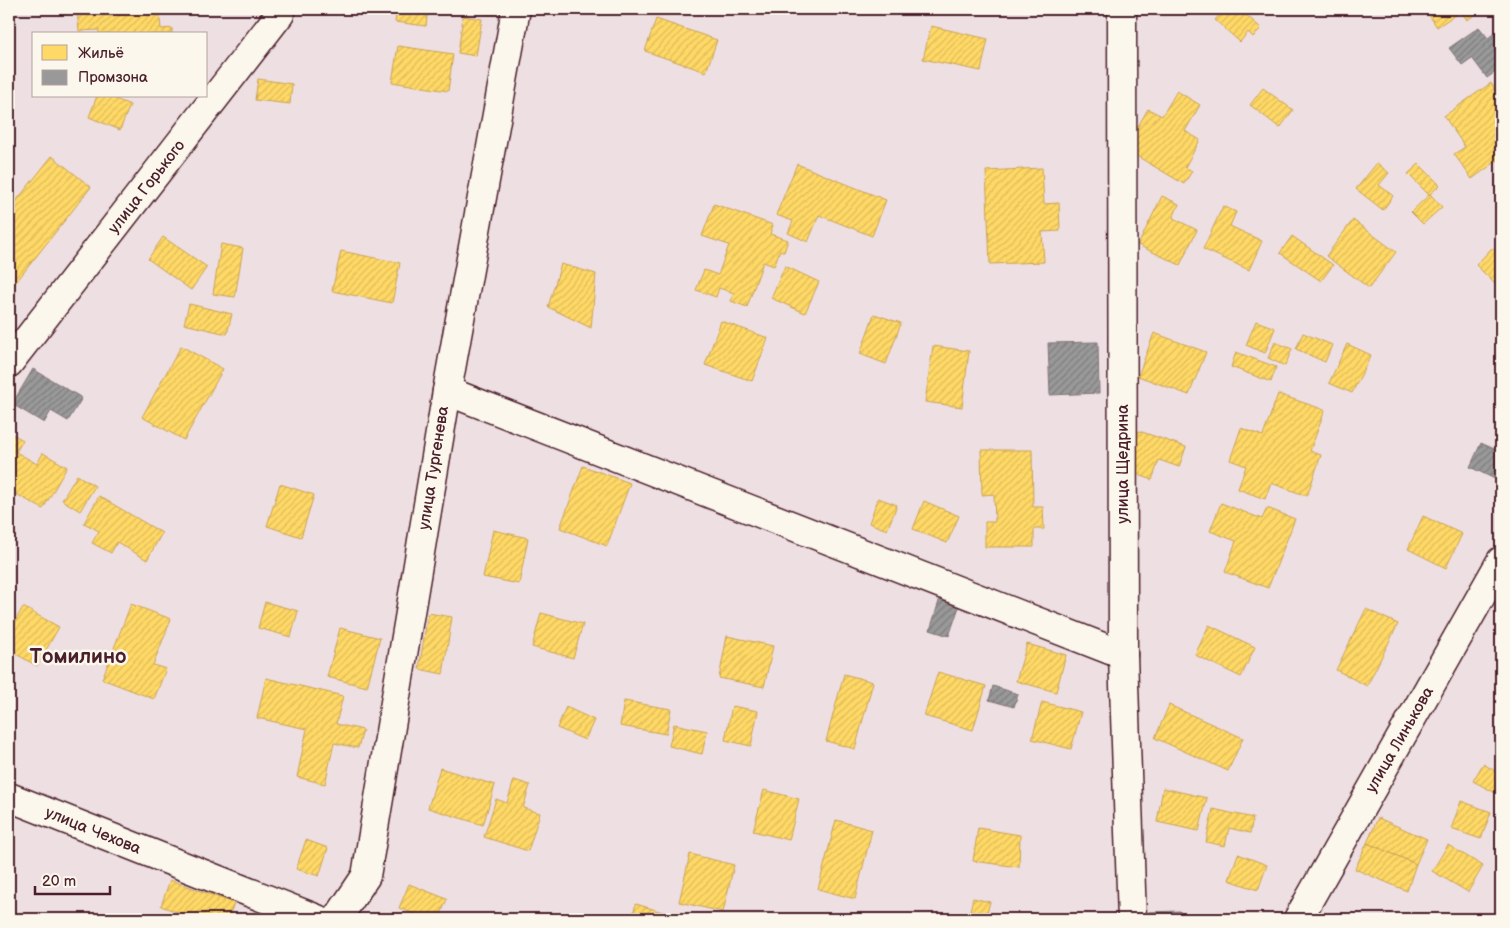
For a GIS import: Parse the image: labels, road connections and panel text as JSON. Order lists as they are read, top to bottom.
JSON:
{
  "streets": {
    "street": [
      "улица Горького",
      "улица Щедрина",
      "улица Тургенева",
      "улица Линькова",
      "улица Чехова"
    ]
  },
  "districts": ["Томилино"],
  "legend": ["Жильё", "Промзона"],
  "scale_bar": "20 m"
}
